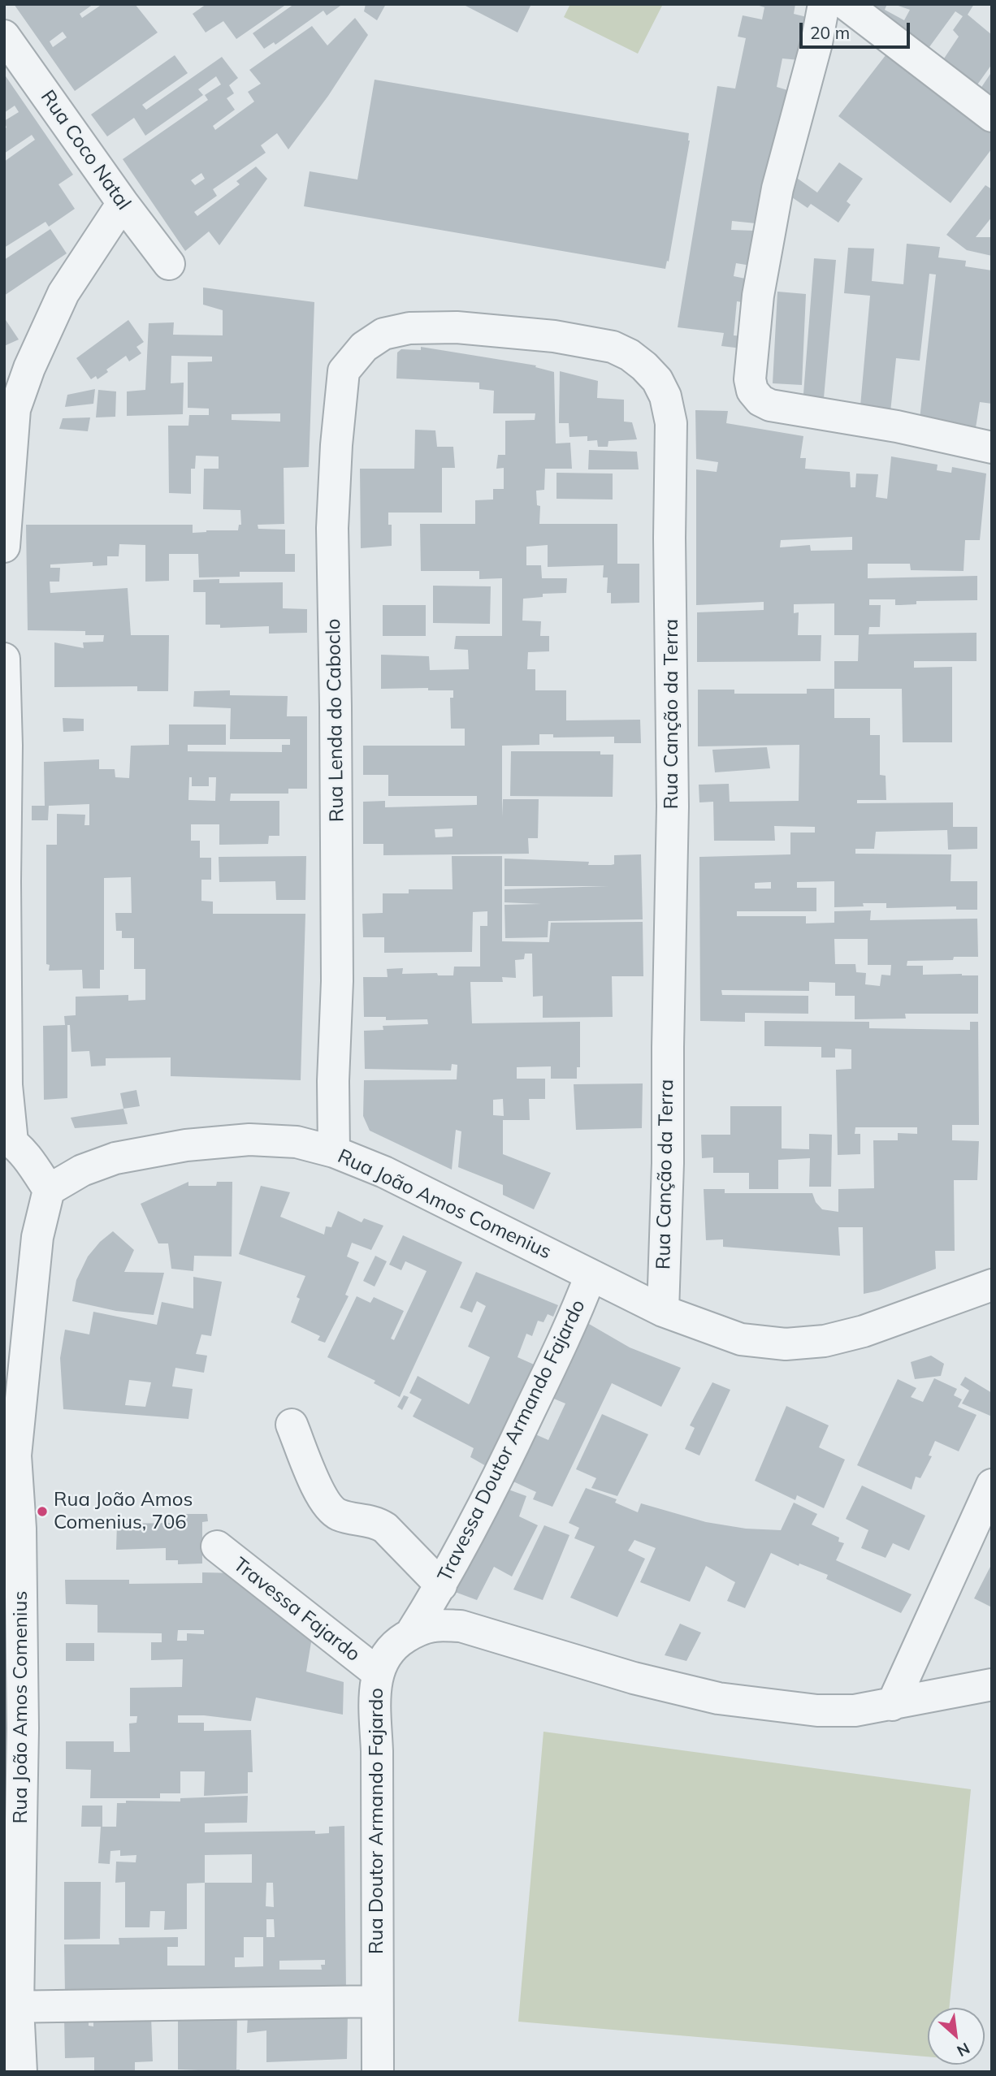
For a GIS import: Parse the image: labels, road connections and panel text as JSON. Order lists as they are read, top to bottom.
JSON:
{
  "streets": {
    "street": [
      "Rua Coco Natal",
      "Rua Canção da Terra",
      "Rua Lenda do Caboclo",
      "Rua João Amos Comenius",
      "Travessa Doutor Armando Fajardo",
      "Travessa Fajardo",
      "Rua Doutor Armando Fajardo"
    ]
  },
  "crossings": [
    ["Rua Canção da Terra", "Rua Lenda do Caboclo"],
    ["Rua Canção da Terra", "Rua João Amos Comenius"],
    ["Rua Lenda do Caboclo", "Rua João Amos Comenius"],
    ["Rua João Amos Comenius", "Travessa Doutor Armando Fajardo"],
    ["Travessa Doutor Armando Fajardo", "Rua Doutor Armando Fajardo"],
    ["Travessa Fajardo", "Rua Doutor Armando Fajardo"]
  ],
  "places": ["Rua João Amos Comenius, 706"],
  "scale_bar": "20 m",
  "north": "bottom right"
}
